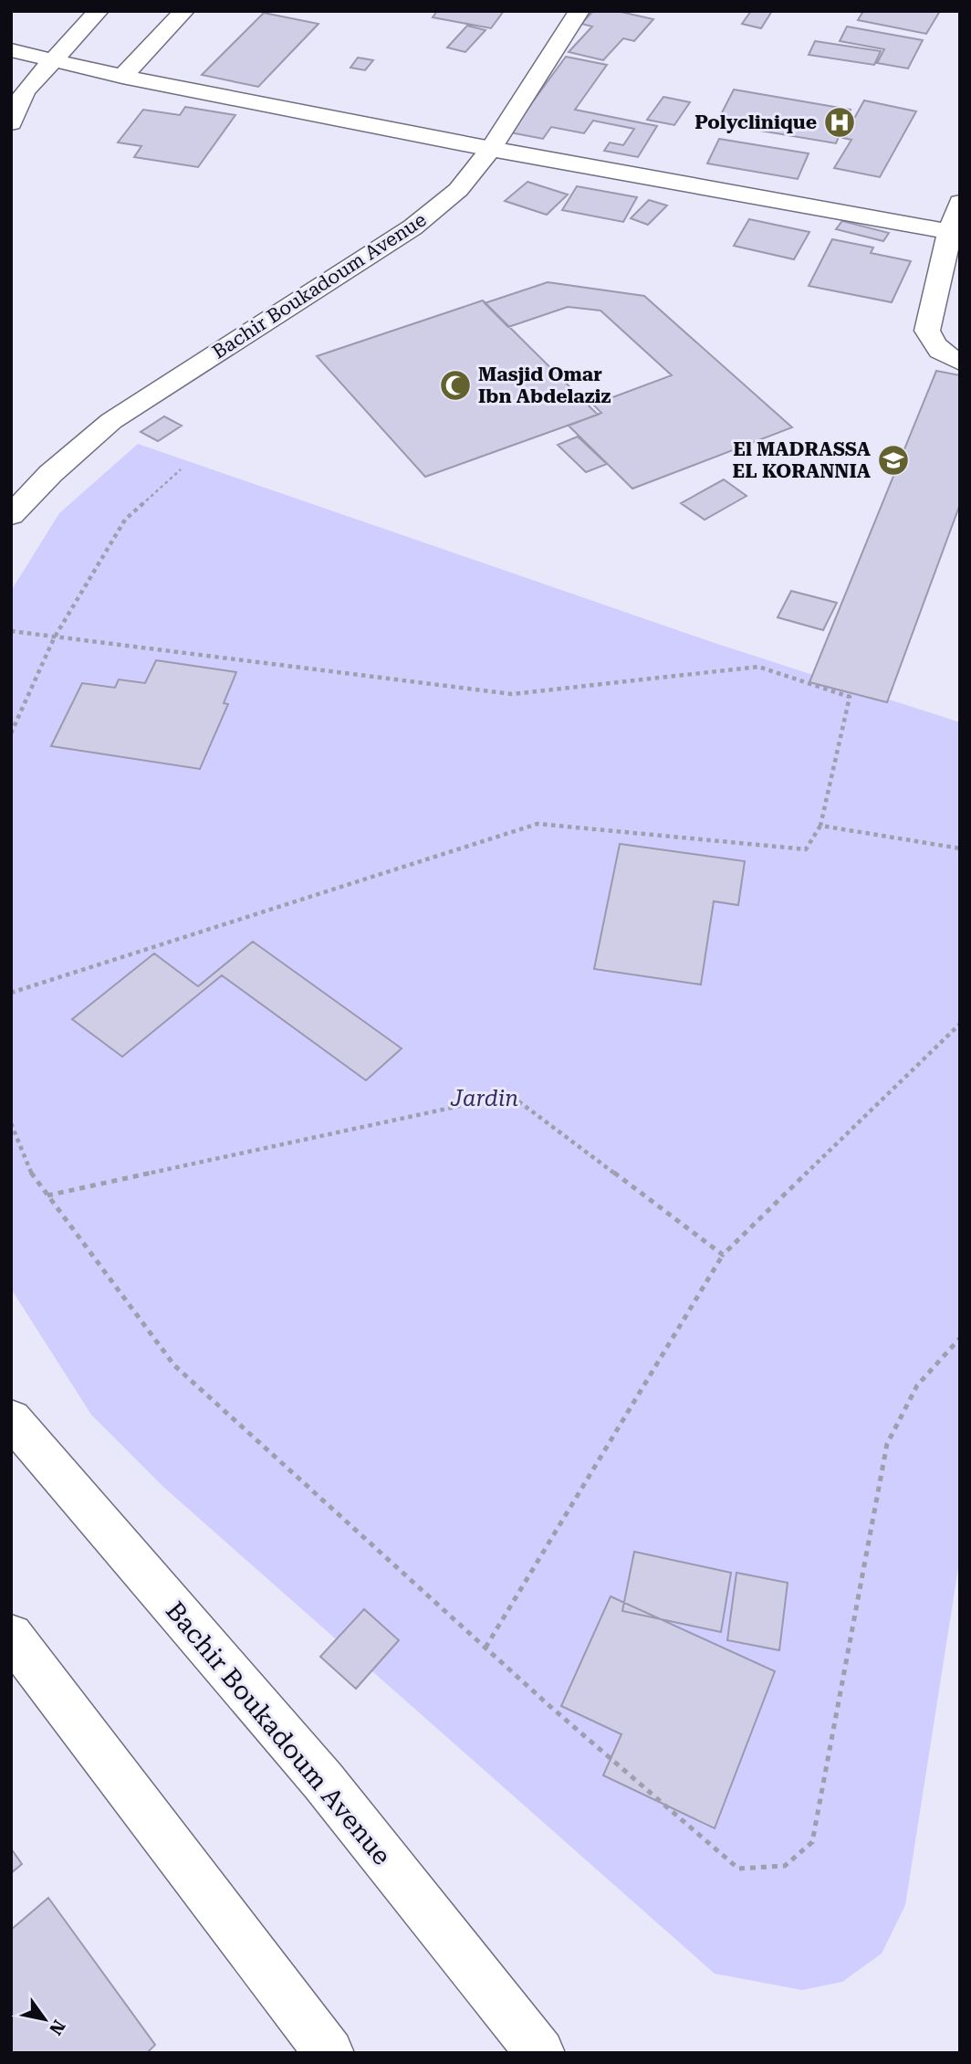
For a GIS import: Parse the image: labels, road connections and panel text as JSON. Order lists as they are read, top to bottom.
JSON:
{
  "streets": {
    "street": ["Bachir Boukadoum Avenue"]
  },
  "parks": ["Jardin"],
  "places": {
    "hospital": ["Polyclinique"],
    "mosque": ["Masjid Omar Ibn Abdelaziz"],
    "school or university": ["El MADRASSA EL KORANNIA"]
  },
  "north": "bottom right"
}
